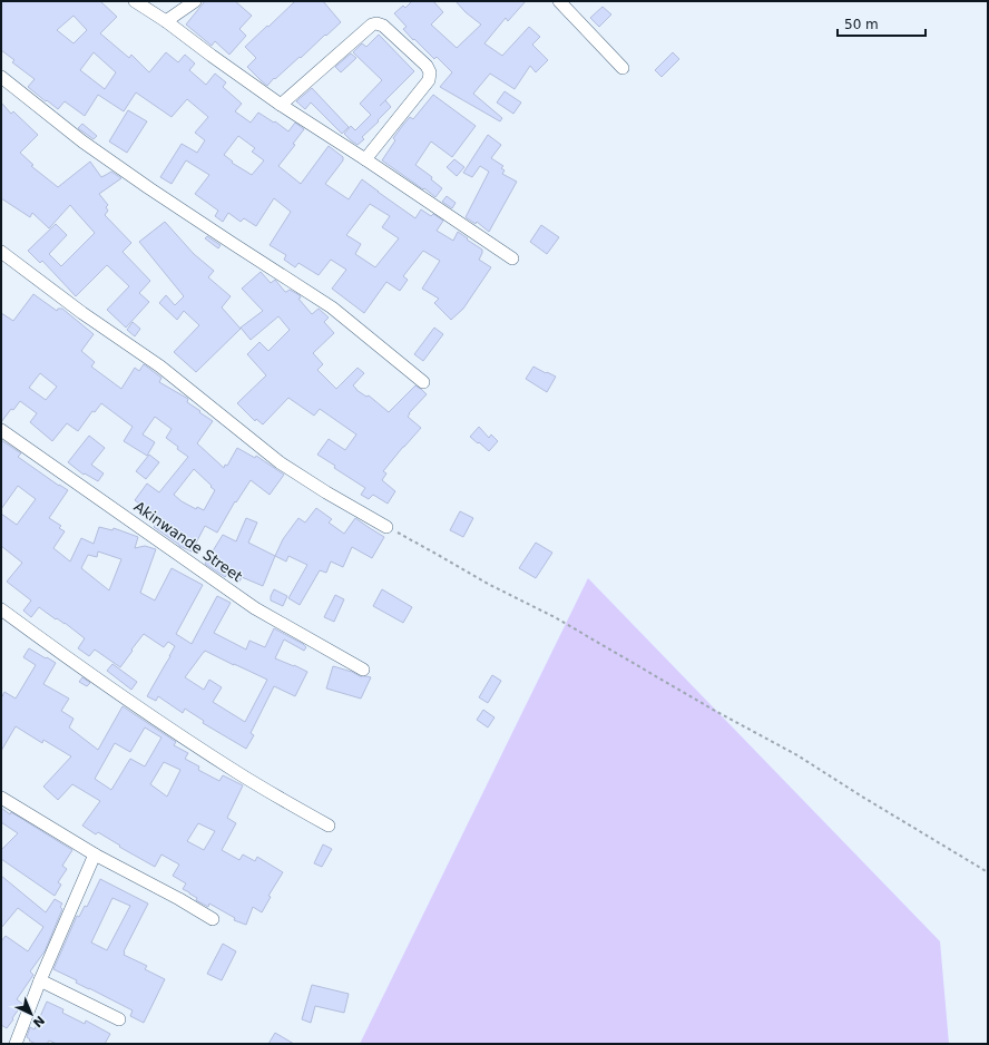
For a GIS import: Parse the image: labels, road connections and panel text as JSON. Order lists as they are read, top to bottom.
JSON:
{
  "streets": {
    "street": ["Akinwande Street"]
  },
  "scale_bar": "50 m",
  "north": "bottom right"
}
